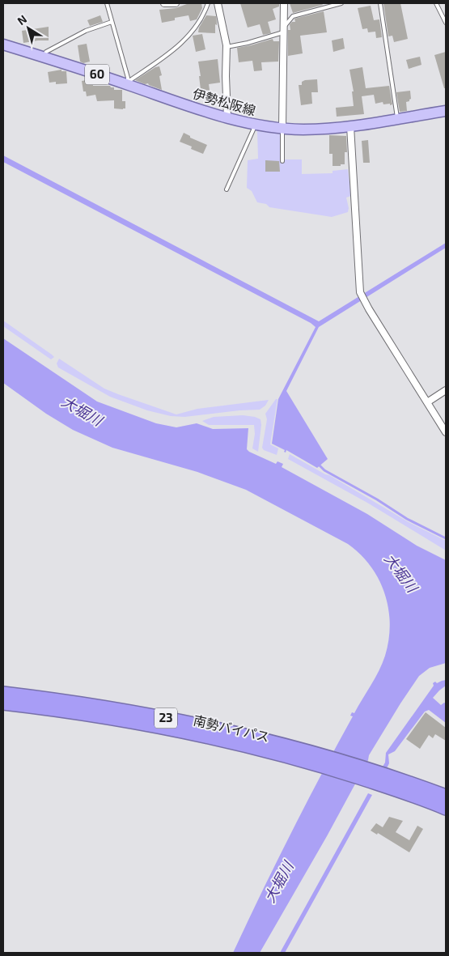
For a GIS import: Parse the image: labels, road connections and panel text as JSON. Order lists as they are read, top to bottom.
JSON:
{
  "streets": {
    "highway": ["23", "南勢バイパス"],
    "main road": ["60", "伊勢松阪線"]
  },
  "water": ["大堀川"],
  "north": "top left"
}
